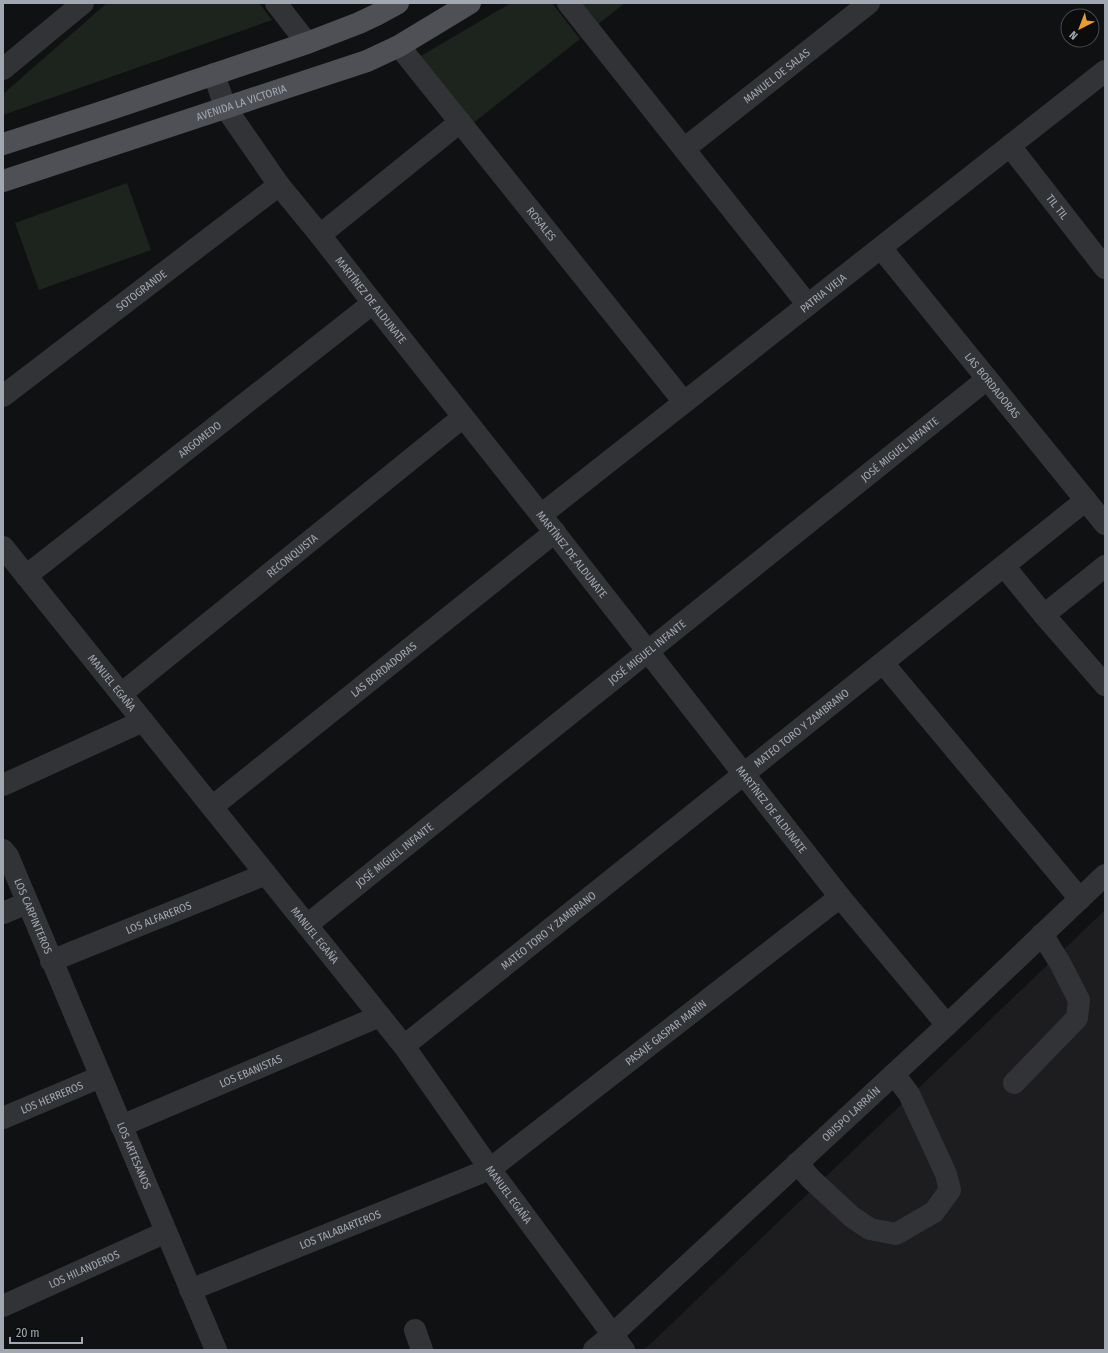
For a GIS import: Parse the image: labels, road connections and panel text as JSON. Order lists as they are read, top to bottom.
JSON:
{
  "streets": {
    "main road": ["AVENIDA LA VICTORIA"],
    "street": [
      "MANUEL DE SALAS",
      "TIL TIL",
      "ROSALES",
      "SOTOGRANDE",
      "PATRIA VIEJA",
      "MARTÍNEZ DE ALDUNATE",
      "LAS BORDADORAS",
      "ARGOMEDO",
      "JOSÉ MIGUEL INFANTE",
      "RECONQUISTA",
      "MANUEL EGAÑA",
      "MATEO TORO Y ZAMBRANO",
      "LOS CARPINTEROS",
      "LOS ALFAREROS",
      "PASAJE GASPAR MARÍN",
      "LOS EBANISTAS",
      "LOS HERREROS",
      "OBISPO LARRAÍN",
      "LOS ARTESANOS",
      "LOS TALABARTEROS",
      "LOS HILANDEROS"
    ]
  },
  "crossings": [
    ["AVENIDA LA VICTORIA", "ROSALES"],
    ["AVENIDA LA VICTORIA", "MARTÍNEZ DE ALDUNATE"],
    ["TIL TIL", "PATRIA VIEJA"],
    ["ROSALES", "PATRIA VIEJA"],
    ["SOTOGRANDE", "MARTÍNEZ DE ALDUNATE"],
    ["PATRIA VIEJA", "MARTÍNEZ DE ALDUNATE"],
    ["PATRIA VIEJA", "LAS BORDADORAS"],
    ["MARTÍNEZ DE ALDUNATE", "LAS BORDADORAS"],
    ["MARTÍNEZ DE ALDUNATE", "ARGOMEDO"],
    ["MARTÍNEZ DE ALDUNATE", "JOSÉ MIGUEL INFANTE"],
    ["MARTÍNEZ DE ALDUNATE", "RECONQUISTA"],
    ["MARTÍNEZ DE ALDUNATE", "MATEO TORO Y ZAMBRANO"],
    ["MARTÍNEZ DE ALDUNATE", "PASAJE GASPAR MARÍN"],
    ["MARTÍNEZ DE ALDUNATE", "OBISPO LARRAÍN"],
    ["LAS BORDADORAS", "JOSÉ MIGUEL INFANTE"],
    ["LAS BORDADORAS", "MANUEL EGAÑA"],
    ["LAS BORDADORAS", "MATEO TORO Y ZAMBRANO"],
    ["ARGOMEDO", "MANUEL EGAÑA"],
    ["JOSÉ MIGUEL INFANTE", "MANUEL EGAÑA"],
    ["RECONQUISTA", "MANUEL EGAÑA"],
    ["MANUEL EGAÑA", "MATEO TORO Y ZAMBRANO"],
    ["MANUEL EGAÑA", "LOS ALFAREROS"],
    ["MANUEL EGAÑA", "PASAJE GASPAR MARÍN"],
    ["MANUEL EGAÑA", "LOS EBANISTAS"],
    ["MANUEL EGAÑA", "OBISPO LARRAÍN"],
    ["MANUEL EGAÑA", "LOS TALABARTEROS"],
    ["LOS CARPINTEROS", "LOS ALFAREROS"],
    ["LOS CARPINTEROS", "LOS ARTESANOS"],
    ["LOS ALFAREROS", "LOS ARTESANOS"],
    ["PASAJE GASPAR MARÍN", "LOS TALABARTEROS"],
    ["LOS EBANISTAS", "LOS ARTESANOS"],
    ["LOS HERREROS", "LOS ARTESANOS"],
    ["LOS ARTESANOS", "LOS TALABARTEROS"],
    ["LOS ARTESANOS", "LOS HILANDEROS"]
  ],
  "scale_bar": "20 m",
  "north": "bottom left"
}
